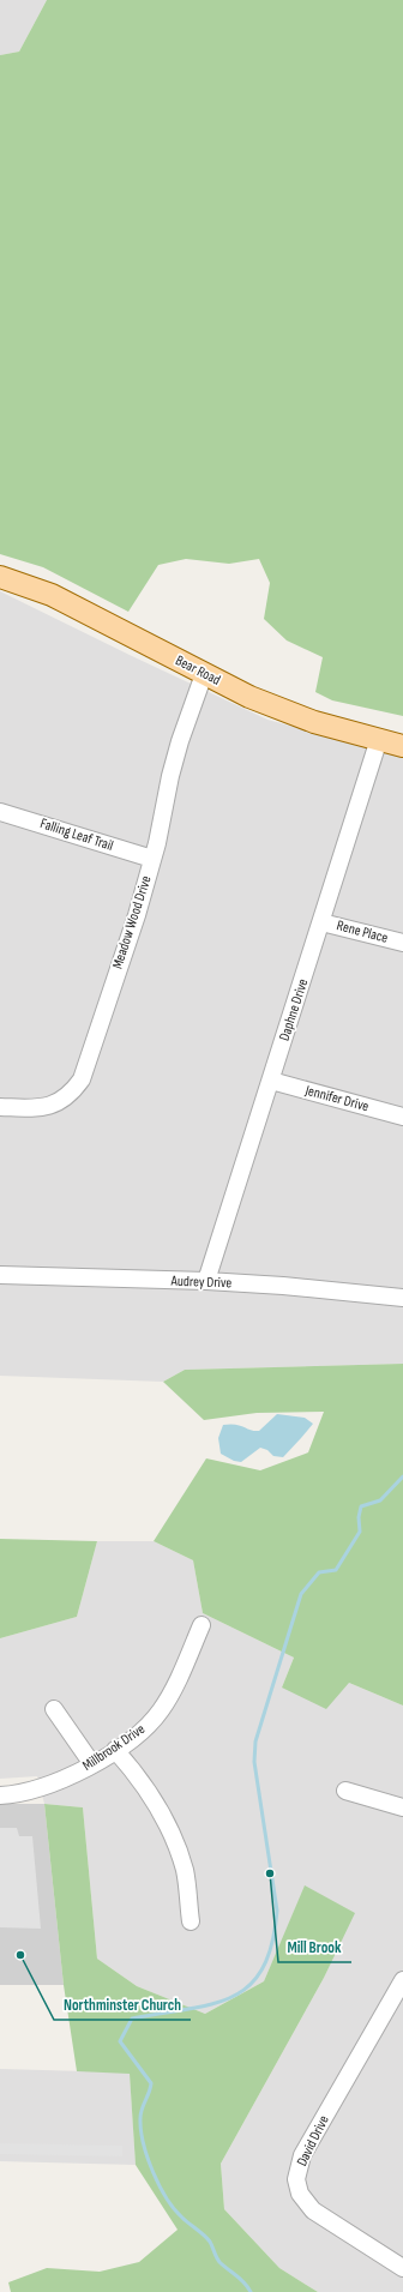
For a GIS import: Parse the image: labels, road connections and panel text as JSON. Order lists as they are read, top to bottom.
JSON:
{
  "streets": {
    "main road": ["Bear Road"],
    "street": [
      "Falling Leaf Trail",
      "Meadow Wood Drive",
      "Rene Place",
      "Daphne Drive",
      "Jennifer Drive",
      "Audrey Drive",
      "Millbrook Drive",
      "David Drive"
    ]
  },
  "crossings": [
    ["Bear Road", "Meadow Wood Drive"],
    ["Bear Road", "Daphne Drive"],
    ["Falling Leaf Trail", "Meadow Wood Drive"],
    ["Rene Place", "Daphne Drive"],
    ["Daphne Drive", "Jennifer Drive"],
    ["Daphne Drive", "Audrey Drive"]
  ],
  "places": ["Mill Brook", "Northminster Church"]
}
